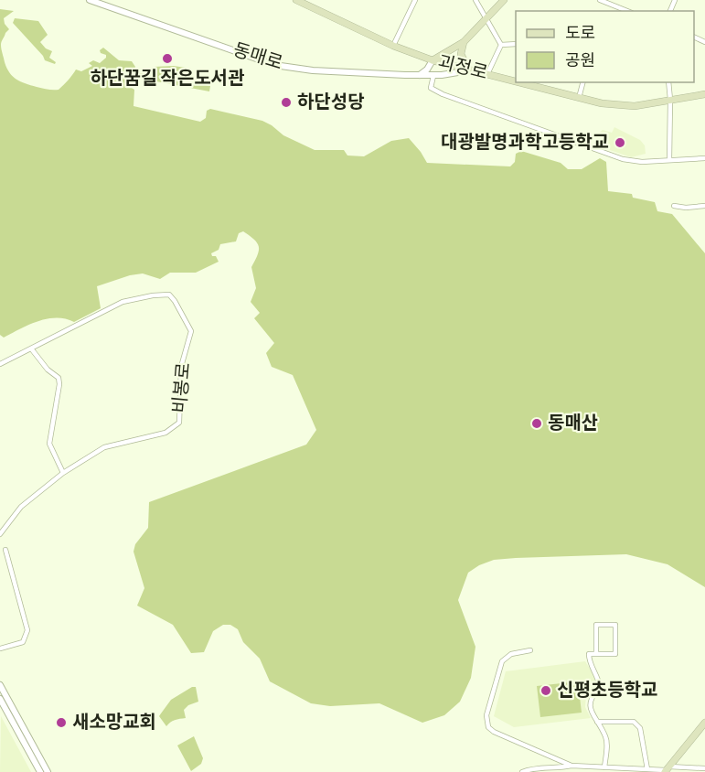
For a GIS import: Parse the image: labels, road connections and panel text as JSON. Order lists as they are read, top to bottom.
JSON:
{
  "streets": {
    "main road": ["괴정로"],
    "street": ["동매로", "비봉로"]
  },
  "crossings": [
    ["동매로", "괴정로"]
  ],
  "places": [
    "하단꿈길 작은도서관",
    "하단성당",
    "대광발명과학고등학교",
    "동매산",
    "신평초등학교",
    "새소망교회"
  ],
  "legend": ["도로", "공원"]
}
